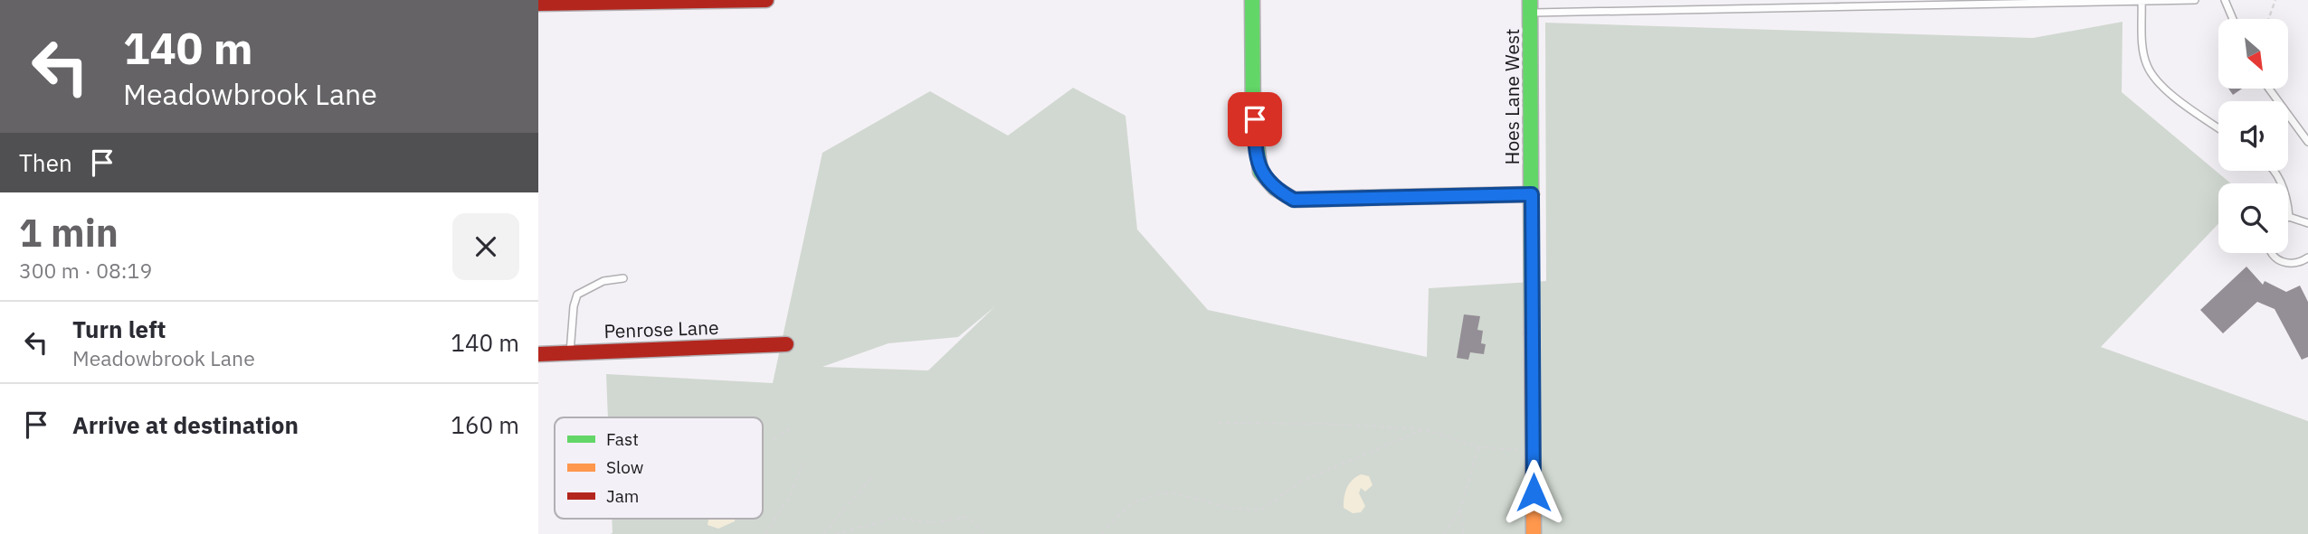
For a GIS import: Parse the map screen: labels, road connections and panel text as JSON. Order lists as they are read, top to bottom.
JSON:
{
  "streets": {
    "street": ["Hoes Lane West", "Penrose Lane"]
  },
  "legend": ["Fast", "Slow", "Jam"],
  "north": "bottom right",
  "page": {
    "turn": ["140 m", "Meadowbrook Lane"],
    "then": "Then",
    "heading": ["1 min", "300 m · 08:19"],
    "list": [
      {
        "name": "Turn left",
        "note": "Meadowbrook Lane",
        "value": "140 m"
      },
      {
        "name": "Arrive at destination",
        "value": "160 m"
      }
    ]
  }
}
